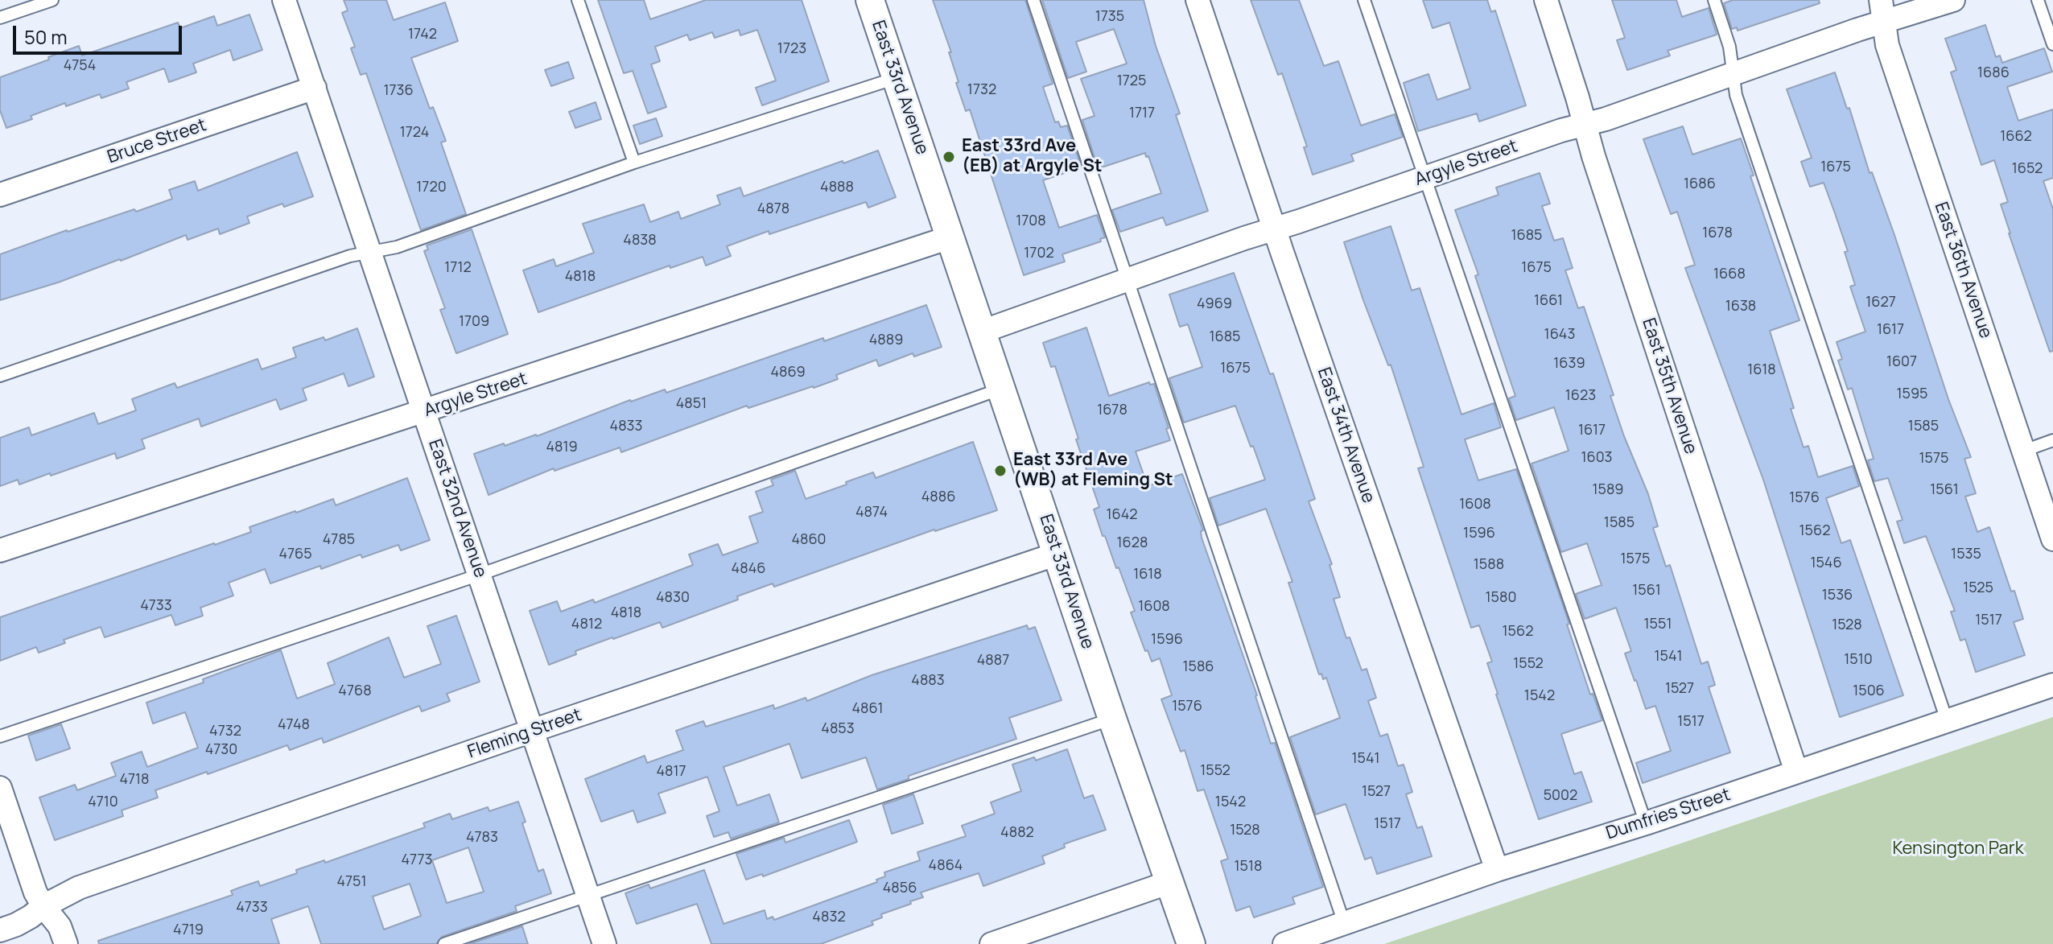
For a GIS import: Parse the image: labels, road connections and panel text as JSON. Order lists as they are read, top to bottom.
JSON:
{
  "streets": {
    "street": [
      "East 33rd Avenue",
      "Bruce Street",
      "Argyle Street",
      "East 36th Avenue",
      "East 35th Avenue",
      "East 34th Avenue",
      "East 32nd Avenue",
      "Fleming Street",
      "Dumfries Street"
    ]
  },
  "crossings": [
    ["East 33rd Avenue", "Argyle Street"],
    ["East 33rd Avenue", "Fleming Street"],
    ["Bruce Street", "East 32nd Avenue"],
    ["Argyle Street", "East 36th Avenue"],
    ["Argyle Street", "East 35th Avenue"],
    ["Argyle Street", "East 34th Avenue"],
    ["Argyle Street", "East 32nd Avenue"],
    ["East 35th Avenue", "Dumfries Street"],
    ["East 34th Avenue", "Dumfries Street"],
    ["East 32nd Avenue", "Fleming Street"]
  ],
  "parks": ["Kensington Park"],
  "places": ["East 33rd Ave (EB) at Argyle St", "East 33rd Ave (WB) at Fleming St"],
  "house_numbers": [
    "1735",
    "1742",
    "1723",
    "4754",
    "1686",
    "1725",
    "1732",
    "1736",
    "1717",
    "1724",
    "1662",
    "1675",
    "1652",
    "1686",
    "1720",
    "4888",
    "4878",
    "1708",
    "1678",
    "1685",
    "4838",
    "1702",
    "1712",
    "1675",
    "1668",
    "4818",
    "1661",
    "1627",
    "4969",
    "1638",
    "1709",
    "1617",
    "1643",
    "1685",
    "4889",
    "1607",
    "1639",
    "1675",
    "1618",
    "4869",
    "1595",
    "1623",
    "4851",
    "1678",
    "4833",
    "1585",
    "1617",
    "4819",
    "1603",
    "1575",
    "1589",
    "1561",
    "4886",
    "1576",
    "1608",
    "4874",
    "1642",
    "1585",
    "1562",
    "1596",
    "4785",
    "4860",
    "1628",
    "4765",
    "1535",
    "1575",
    "1546",
    "1588",
    "4846",
    "1618",
    "1525",
    "1561",
    "1536",
    "4830",
    "1580",
    "4733",
    "1608",
    "4818",
    "1517",
    "4812",
    "1551",
    "1528",
    "1562",
    "1596",
    "1541",
    "1510",
    "4887",
    "1552",
    "1586",
    "4883",
    "1527",
    "4768",
    "1506",
    "1542",
    "1576",
    "4861",
    "1517",
    "4748",
    "4853",
    "4732",
    "4730",
    "1541",
    "1552",
    "4817",
    "4718",
    "1527",
    "5002",
    "4710",
    "1542",
    "1517",
    "1528",
    "4882",
    "4783",
    "4773",
    "4864",
    "1518",
    "4751",
    "4856",
    "4733",
    "4832",
    "4719"
  ],
  "scale_bar": "50 m"
}
